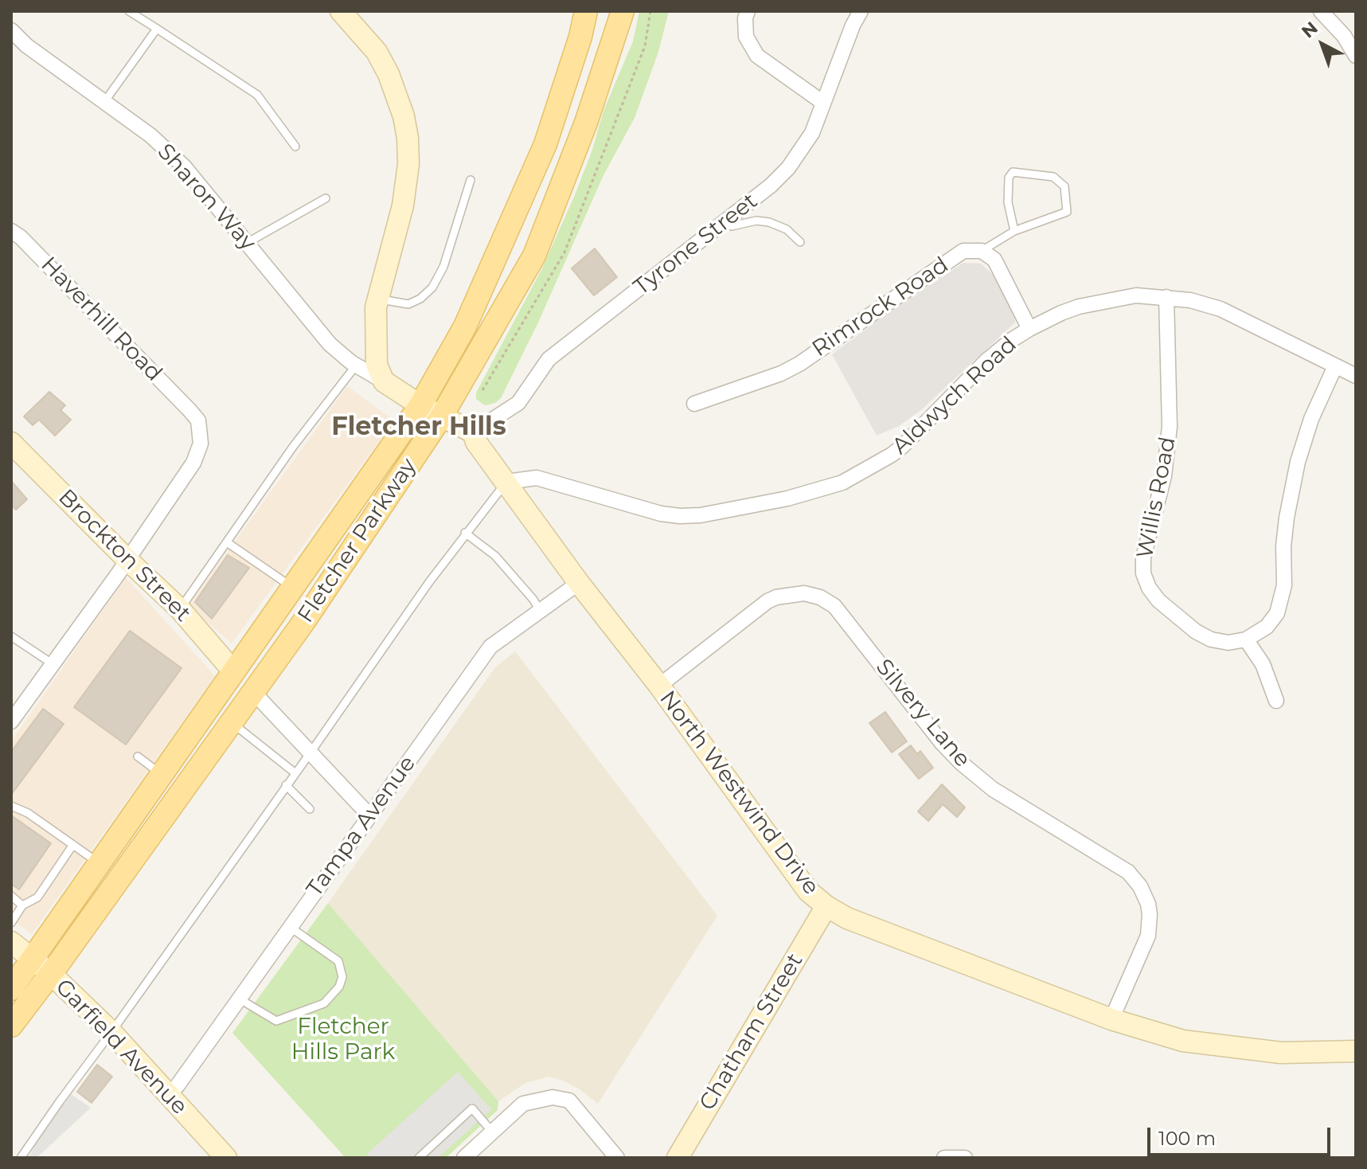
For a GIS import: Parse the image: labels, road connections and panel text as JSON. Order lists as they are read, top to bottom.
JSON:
{
  "streets": {
    "main road": ["Fletcher Parkway"],
    "street": [
      "Sharon Way",
      "Tyrone Street",
      "Rimrock Road",
      "Haverhill Road",
      "Aldwych Road",
      "Willis Road",
      "Brockton Street",
      "Silvery Lane",
      "North Westwind Drive",
      "Tampa Avenue",
      "Chatham Street",
      "Garfield Avenue"
    ]
  },
  "crossings": [
    ["Tyrone Street", "North Westwind Drive"],
    ["Haverhill Road", "Brockton Street"],
    ["Aldwych Road", "Willis Road"],
    ["Aldwych Road", "North Westwind Drive"],
    ["Fletcher Parkway", "Brockton Street"],
    ["Fletcher Parkway", "Garfield Avenue"],
    ["Silvery Lane", "North Westwind Drive"],
    ["North Westwind Drive", "Tampa Avenue"],
    ["North Westwind Drive", "Chatham Street"],
    ["Tampa Avenue", "Garfield Avenue"]
  ],
  "districts": ["Fletcher Hills"],
  "parks": ["Fletcher Hills Park"],
  "scale_bar": "100 m",
  "north": "top left"
}
